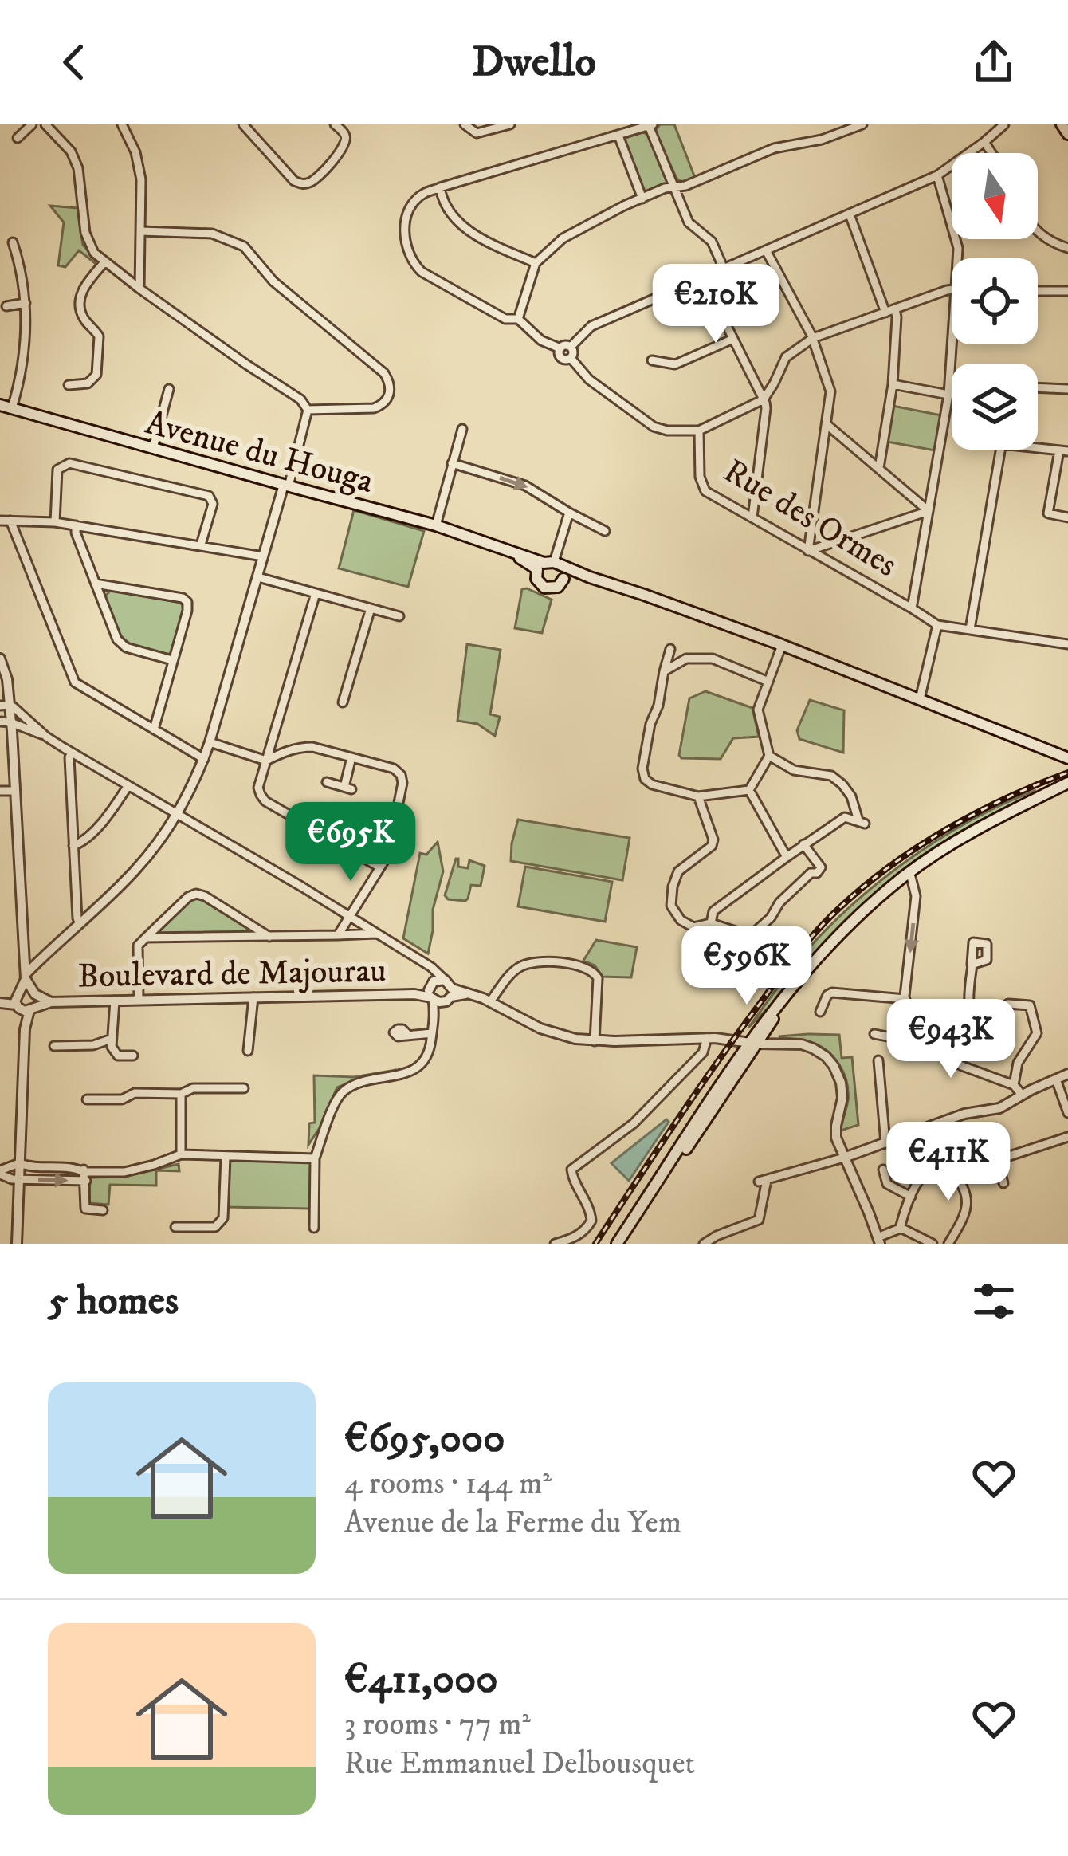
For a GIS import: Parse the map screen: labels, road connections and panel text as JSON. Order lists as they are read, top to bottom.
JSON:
{
  "streets": {
    "main road": ["Avenue du Houga"],
    "street": ["Rue des Ormes", "Boulevard de Majourau"]
  },
  "north": "bottom",
  "page": {
    "header": "Dwello",
    "price": [
      "€210K",
      "€695K",
      "€596K",
      "€943K",
      "€411K"
    ],
    "heading": "5 homes",
    "list": [
      {
        "name": "€695,000",
        "note": "4 rooms · 144 m² · Avenue de la Ferme du Yem"
      },
      {
        "name": "€411,000",
        "note": "3 rooms · 77 m² · Rue Emmanuel Delbousquet"
      }
    ]
  }
}
